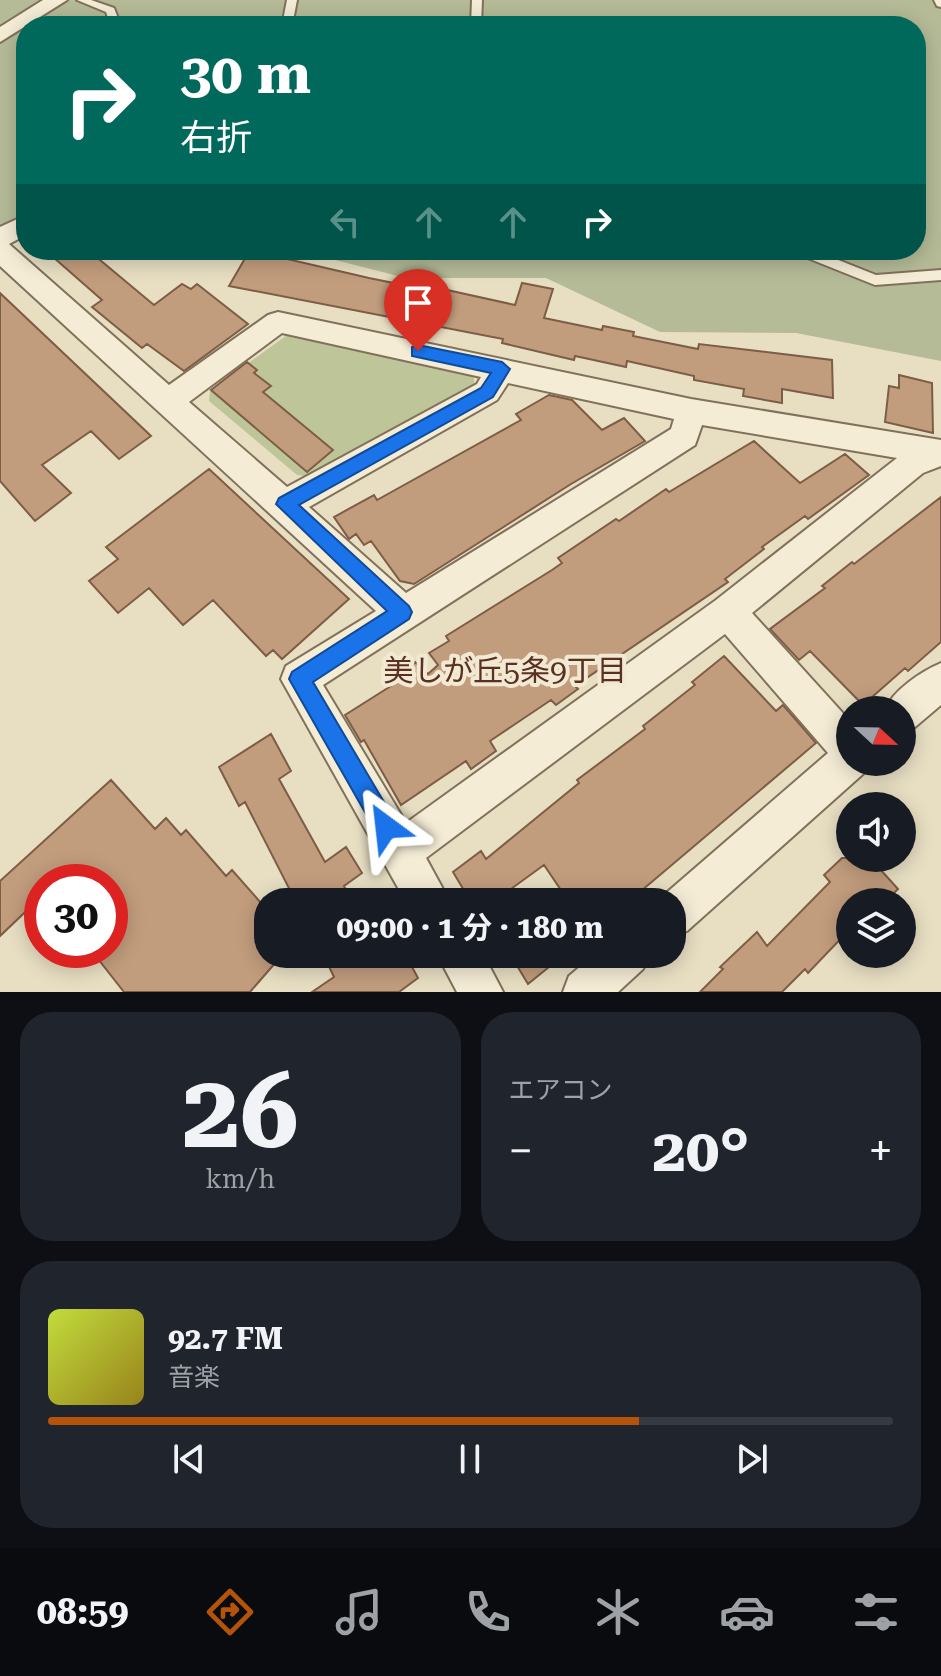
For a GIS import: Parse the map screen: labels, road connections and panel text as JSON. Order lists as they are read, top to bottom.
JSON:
{
  "districts": ["美しが丘5条9丁目"],
  "north": "right",
  "page": {
    "turn": ["30 m", "右折"],
    "limit": "30",
    "trip": "09:00 · 1 分 · 180 m",
    "tile": [
      ["26", "km/h"],
      "エアコン"
    ],
    "heat": ["−", "20°", "+"],
    "song": ["92.7 FM", "音楽"],
    "tabs": "08:59"
  }
}
